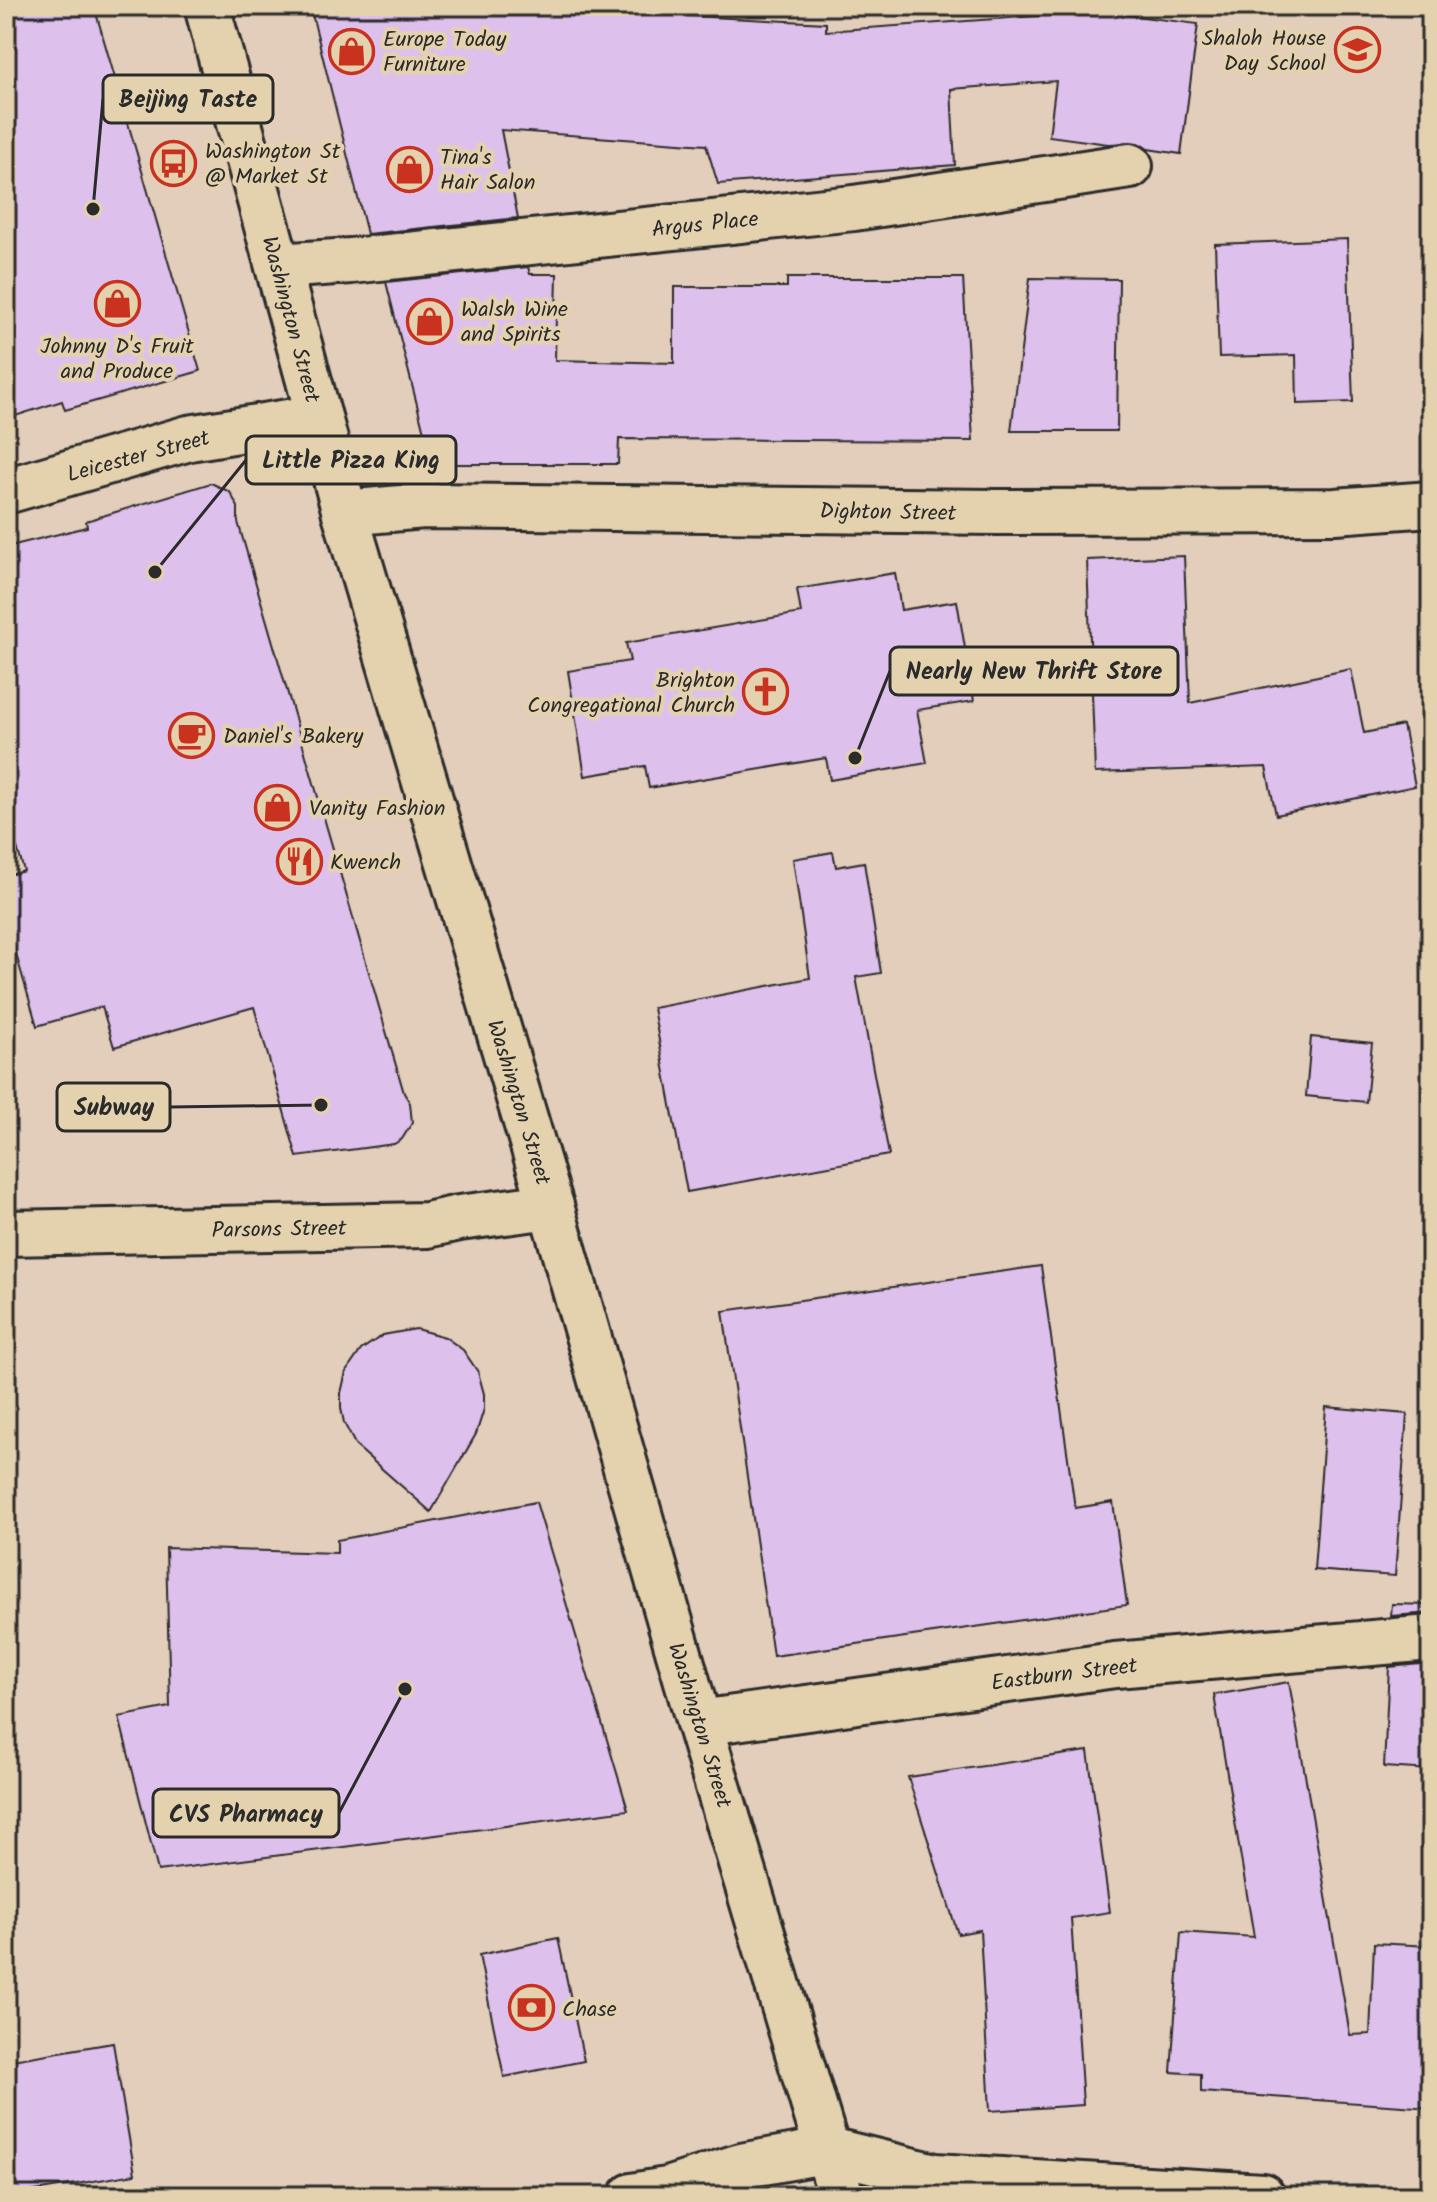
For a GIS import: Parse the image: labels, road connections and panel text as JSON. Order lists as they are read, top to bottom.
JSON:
{
  "streets": {
    "street": [
      "Argus Place",
      "Washington Street",
      "Leicester Street",
      "Dighton Street",
      "Parsons Street",
      "Eastburn Street"
    ]
  },
  "crossings": [
    ["Argus Place", "Washington Street"],
    ["Washington Street", "Leicester Street"],
    ["Washington Street", "Dighton Street"],
    ["Washington Street", "Parsons Street"],
    ["Washington Street", "Eastburn Street"]
  ],
  "places": {
    "school or university": ["Shaloh House Day School"],
    "shop": [
      "Europe Today Furniture",
      "Tina's Hair Salon",
      "Johnny D's Fruit and Produce",
      "Walsh Wine and Spirits",
      "Vanity Fashion"
    ],
    "bus stop": ["Washington St @ Market St"],
    "other": [
      "Beijing Taste",
      "Little Pizza King",
      "Nearly New Thrift Store",
      "Subway",
      "CVS Pharmacy"
    ],
    "church": ["Brighton Congregational Church"],
    "cafe": ["Daniel's Bakery"],
    "restaurant": ["Kwench"],
    "bank": ["Chase"]
  }
}
